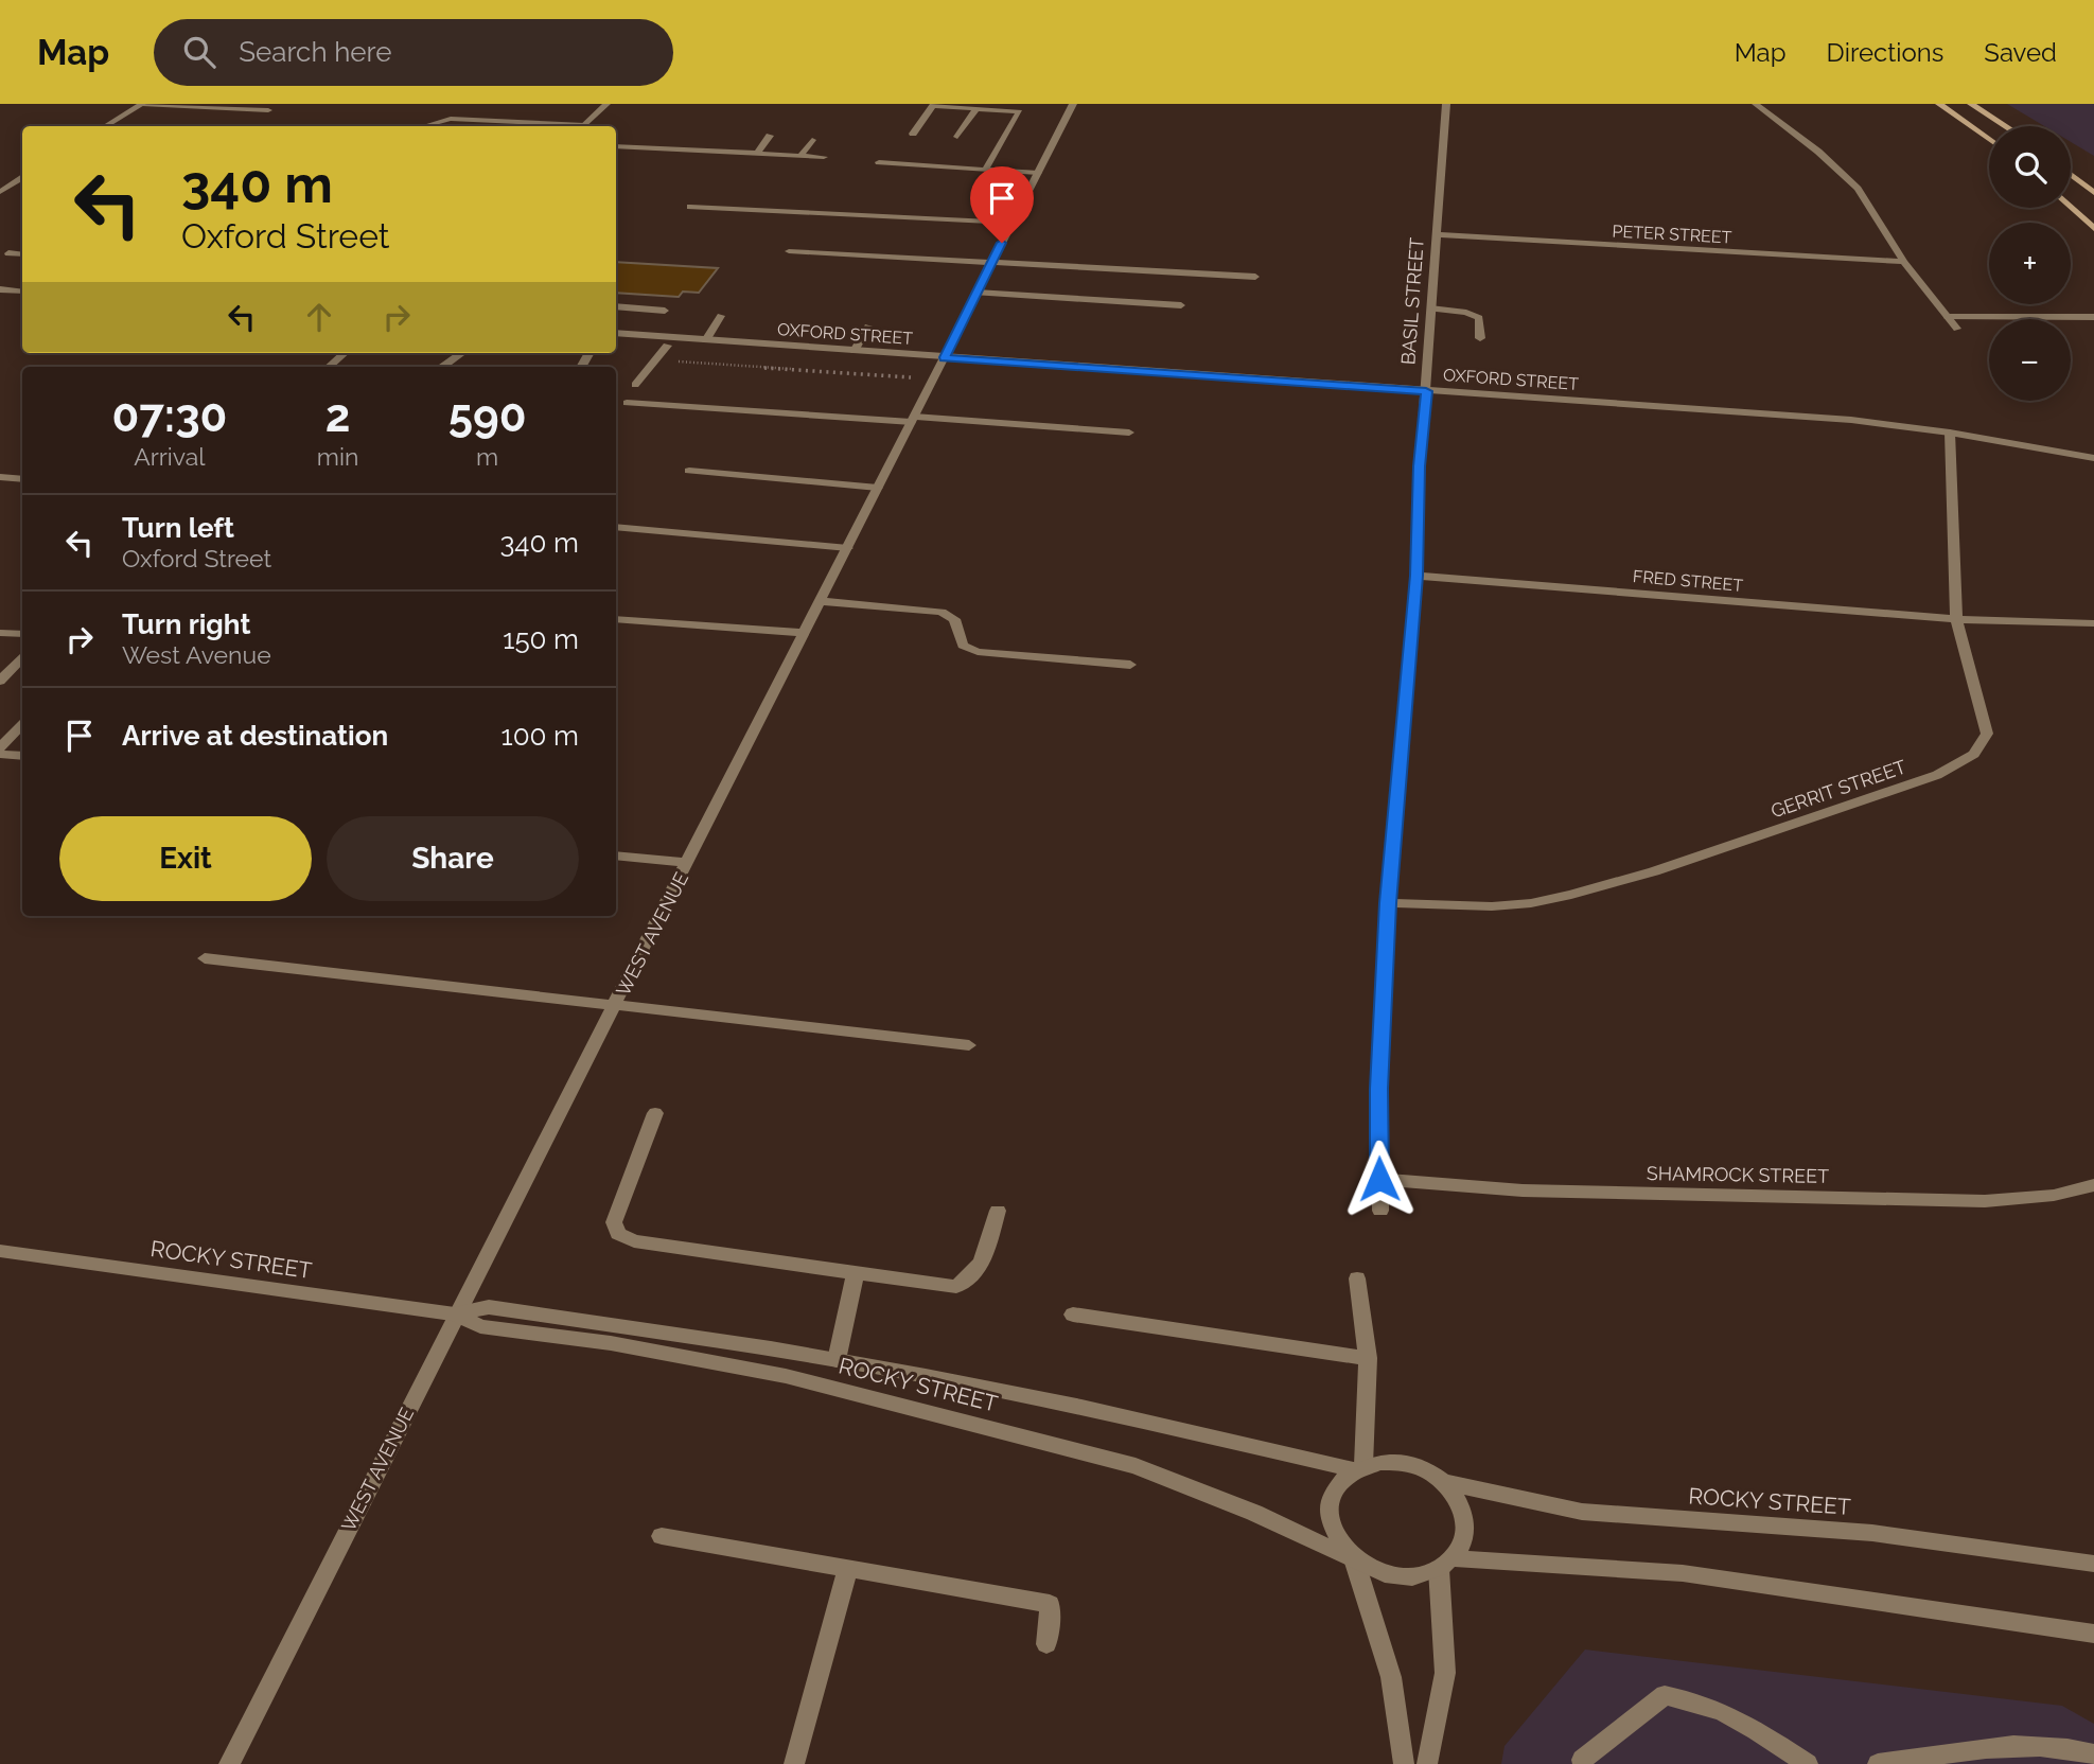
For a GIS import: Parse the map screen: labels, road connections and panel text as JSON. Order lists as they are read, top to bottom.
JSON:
{
  "streets": {
    "street": [
      "PETER STREET",
      "BASIL STREET",
      "OXFORD STREET",
      "FRED STREET",
      "GERRIT STREET",
      "WEST AVENUE",
      "SHAMROCK STREET",
      "ROCKY STREET"
    ]
  },
  "crossings": [
    ["PETER STREET", "BASIL STREET"],
    ["BASIL STREET", "OXFORD STREET"],
    ["BASIL STREET", "FRED STREET"],
    ["BASIL STREET", "GERRIT STREET"],
    ["BASIL STREET", "SHAMROCK STREET"],
    ["OXFORD STREET", "GERRIT STREET"],
    ["OXFORD STREET", "WEST AVENUE"],
    ["FRED STREET", "GERRIT STREET"],
    ["WEST AVENUE", "ROCKY STREET"]
  ],
  "page": {
    "header": "Map",
    "search": "Search here",
    "nav": ["Map", "Directions", "Saved"],
    "map_buttons": ["+", "−"],
    "turn": ["340 m", "Oxford Street"],
    "eta": [
      "07:30",
      "Arrival",
      "2",
      "min",
      "590",
      "m"
    ],
    "list": [
      {
        "name": "Turn left",
        "note": "Oxford Street",
        "value": "340 m"
      },
      {
        "name": "Turn right",
        "note": "West Avenue",
        "value": "150 m"
      },
      {
        "name": "Arrive at destination",
        "value": "100 m"
      }
    ],
    "buttons": ["Exit", "Share"]
  }
}
